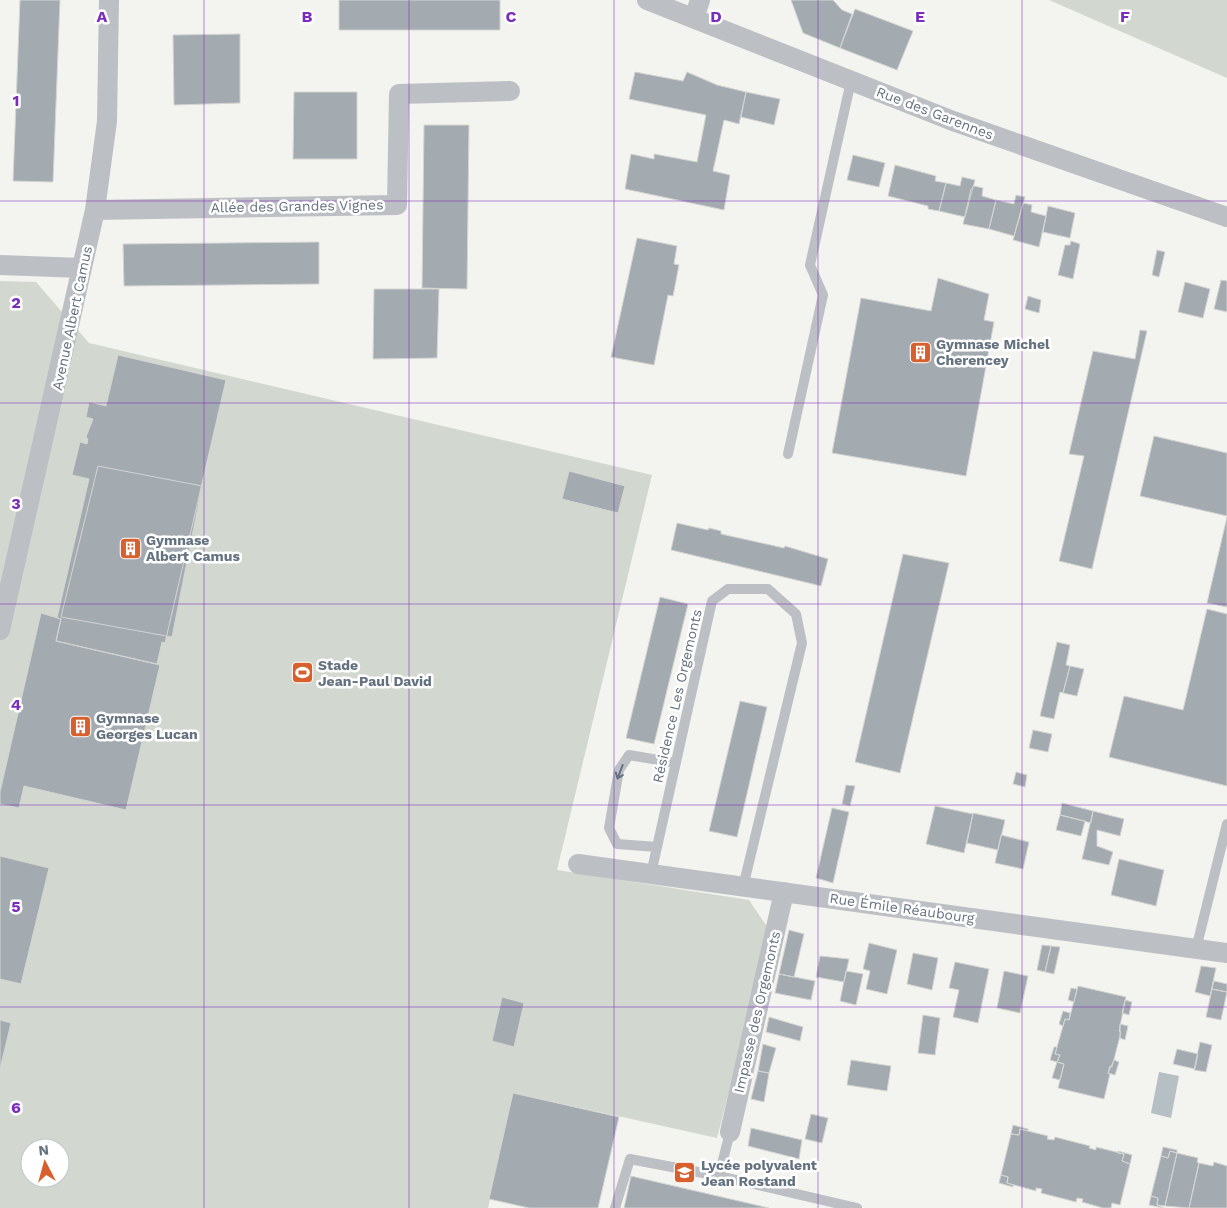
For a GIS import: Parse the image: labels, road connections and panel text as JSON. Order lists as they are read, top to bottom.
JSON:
{
  "streets": {
    "street": [
      "Rue des Garennes",
      "Allée des Grandes Vignes",
      "Avenue Albert Camus",
      "Rue Émile Réaubourg",
      "Impasse des Orgemonts"
    ],
    "lane": ["Résidence Les Orgemonts"]
  },
  "crossings": [
    ["Allée des Grandes Vignes", "Avenue Albert Camus"],
    ["Résidence Les Orgemonts", "Rue Émile Réaubourg"],
    ["Rue Émile Réaubourg", "Impasse des Orgemonts"]
  ],
  "places": {
    "building": ["Gymnase Michel Cherencey", "Gymnase Albert Camus", "Gymnase Georges Lucan"],
    "sports": ["Stade Jean-Paul David"],
    "school or university": ["Lycée polyvalent Jean Rostand"]
  },
  "north": "top",
  "grid": {
    "columns": [
      "A",
      "B",
      "C",
      "D",
      "E",
      "F"
    ],
    "rows": [
      "1",
      "2",
      "3",
      "4",
      "5",
      "6"
    ]
  }
}
